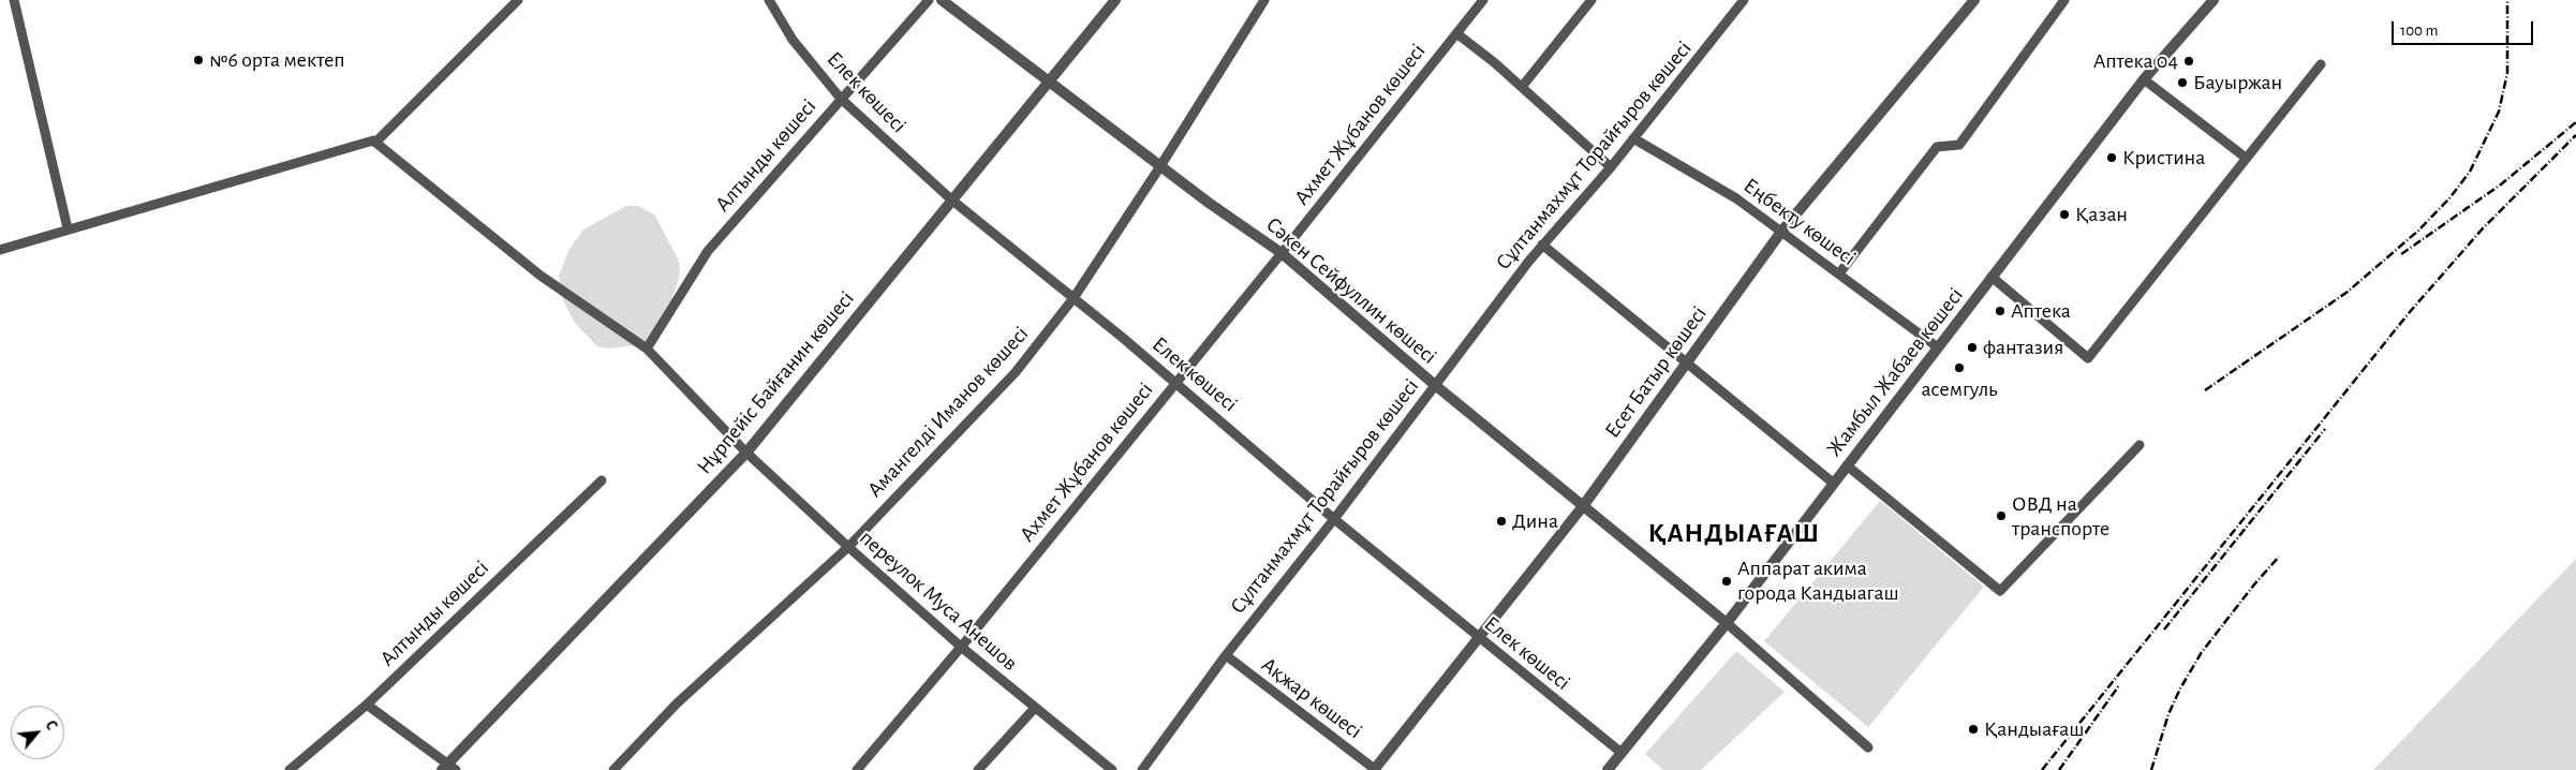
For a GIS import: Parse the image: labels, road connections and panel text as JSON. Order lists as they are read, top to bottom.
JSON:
{
  "streets": {
    "street": [
      "Елек көшесі",
      "Ахмет Жұбанов көшесі",
      "Алтынды көшесі",
      "Сұлтанмахмұт Торайғыров көшесі",
      "Еңбекту көшесі",
      "Сәкен Сейфуллин көшесі",
      "Есет Батыр көшесі",
      "Жамбыл Жабаев көшесі",
      "Нұрпейіс Байғанин көшесі",
      "Амангелді Иманов көшесі",
      "переулок Муса Анешов",
      "Ақжар көшесі"
    ]
  },
  "crossings": [
    ["Елек көшесі", "Ахмет Жұбанов көшесі"],
    ["Елек көшесі", "Алтынды көшесі"],
    ["Елек көшесі", "Сұлтанмахмұт Торайғыров көшесі"],
    ["Елек көшесі", "Есет Батыр көшесі"],
    ["Елек көшесі", "Жамбыл Жабаев көшесі"],
    ["Елек көшесі", "Нұрпейіс Байғанин көшесі"],
    ["Елек көшесі", "Амангелді Иманов көшесі"],
    ["Ахмет Жұбанов көшесі", "Сәкен Сейфуллин көшесі"],
    ["Ахмет Жұбанов көшесі", "переулок Муса Анешов"],
    ["Алтынды көшесі", "переулок Муса Анешов"],
    ["Сұлтанмахмұт Торайғыров көшесі", "Еңбекту көшесі"],
    ["Сұлтанмахмұт Торайғыров көшесі", "Сәкен Сейфуллин көшесі"],
    ["Сұлтанмахмұт Торайғыров көшесі", "Ақжар көшесі"],
    ["Еңбекту көшесі", "Есет Батыр көшесі"],
    ["Еңбекту көшесі", "Жамбыл Жабаев көшесі"],
    ["Сәкен Сейфуллин көшесі", "Есет Батыр көшесі"],
    ["Сәкен Сейфуллин көшесі", "Жамбыл Жабаев көшесі"],
    ["Сәкен Сейфуллин көшесі", "Нұрпейіс Байғанин көшесі"],
    ["Сәкен Сейфуллин көшесі", "Амангелді Иманов көшесі"],
    ["Есет Батыр көшесі", "Ақжар көшесі"],
    ["Нұрпейіс Байғанин көшесі", "переулок Муса Анешов"],
    ["Амангелді Иманов көшесі", "переулок Муса Анешов"]
  ],
  "districts": ["ҚАНДЫАҒАШ"],
  "places": [
    "№6 орта мектеп",
    "Аптека 04",
    "Бауыржан",
    "Кристина",
    "Қазан",
    "Аптека",
    "фантазия",
    "асемгуль",
    "ОВД на транспорте",
    "Дина",
    "Аппарат акима города Кандыагаш",
    "Қандыағаш"
  ],
  "scale_bar": "100 m",
  "north": "top right"
}
